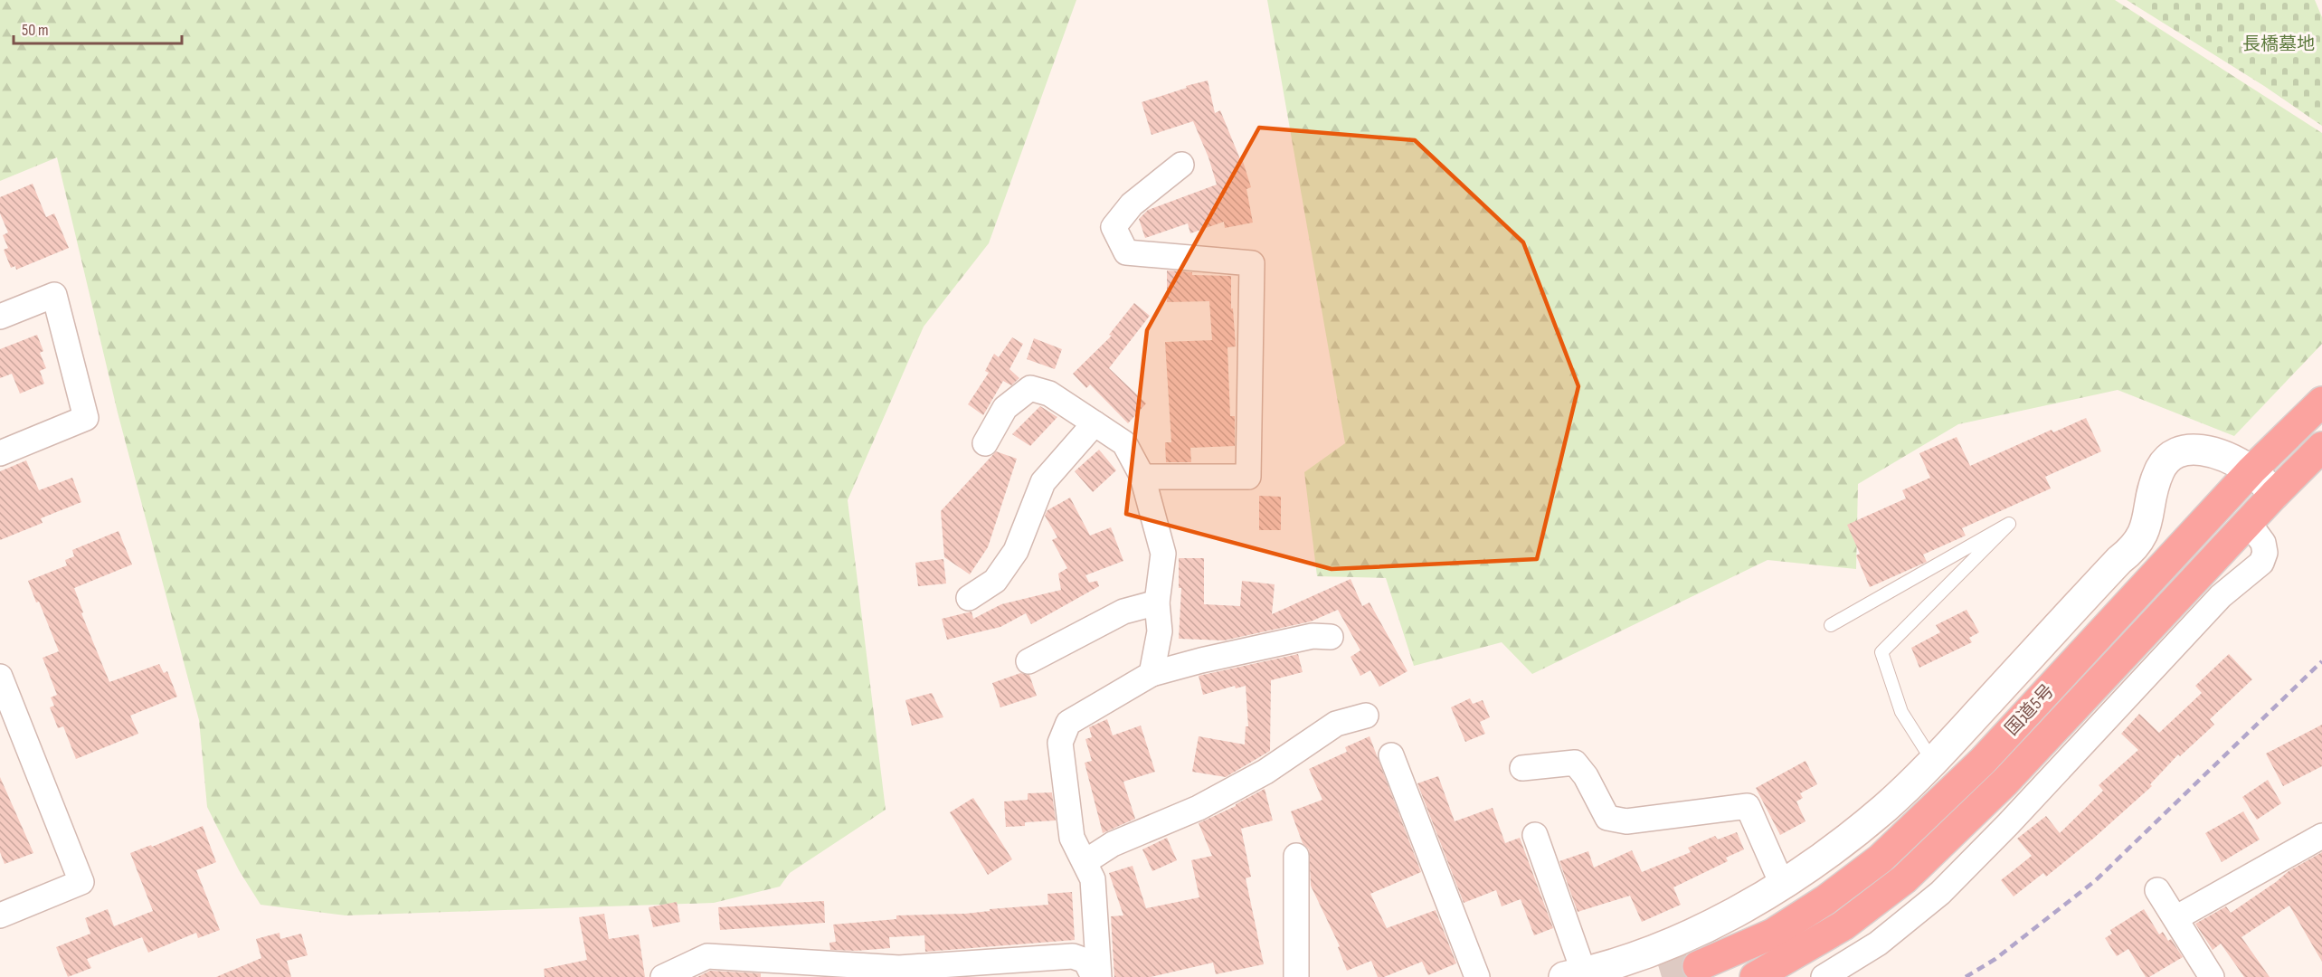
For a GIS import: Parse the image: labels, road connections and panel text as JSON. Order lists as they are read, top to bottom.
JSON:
{
  "streets": {
    "highway": ["国道5号"]
  },
  "parks": ["長橋墓地"],
  "scale_bar": "50 m"
}
